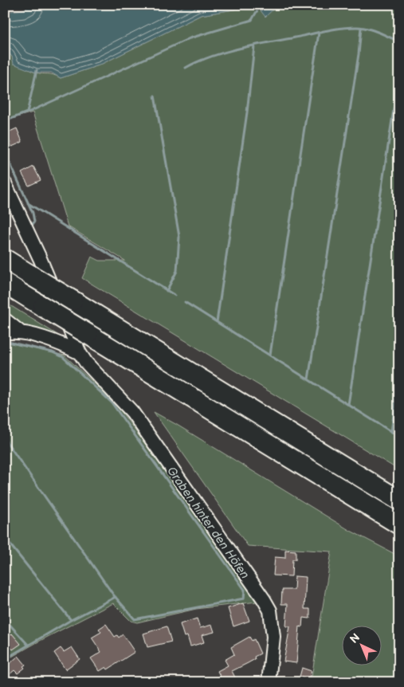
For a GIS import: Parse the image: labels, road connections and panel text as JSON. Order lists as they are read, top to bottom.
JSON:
{
  "water": ["Graben hinter den Höfen"],
  "north": "top left"
}
